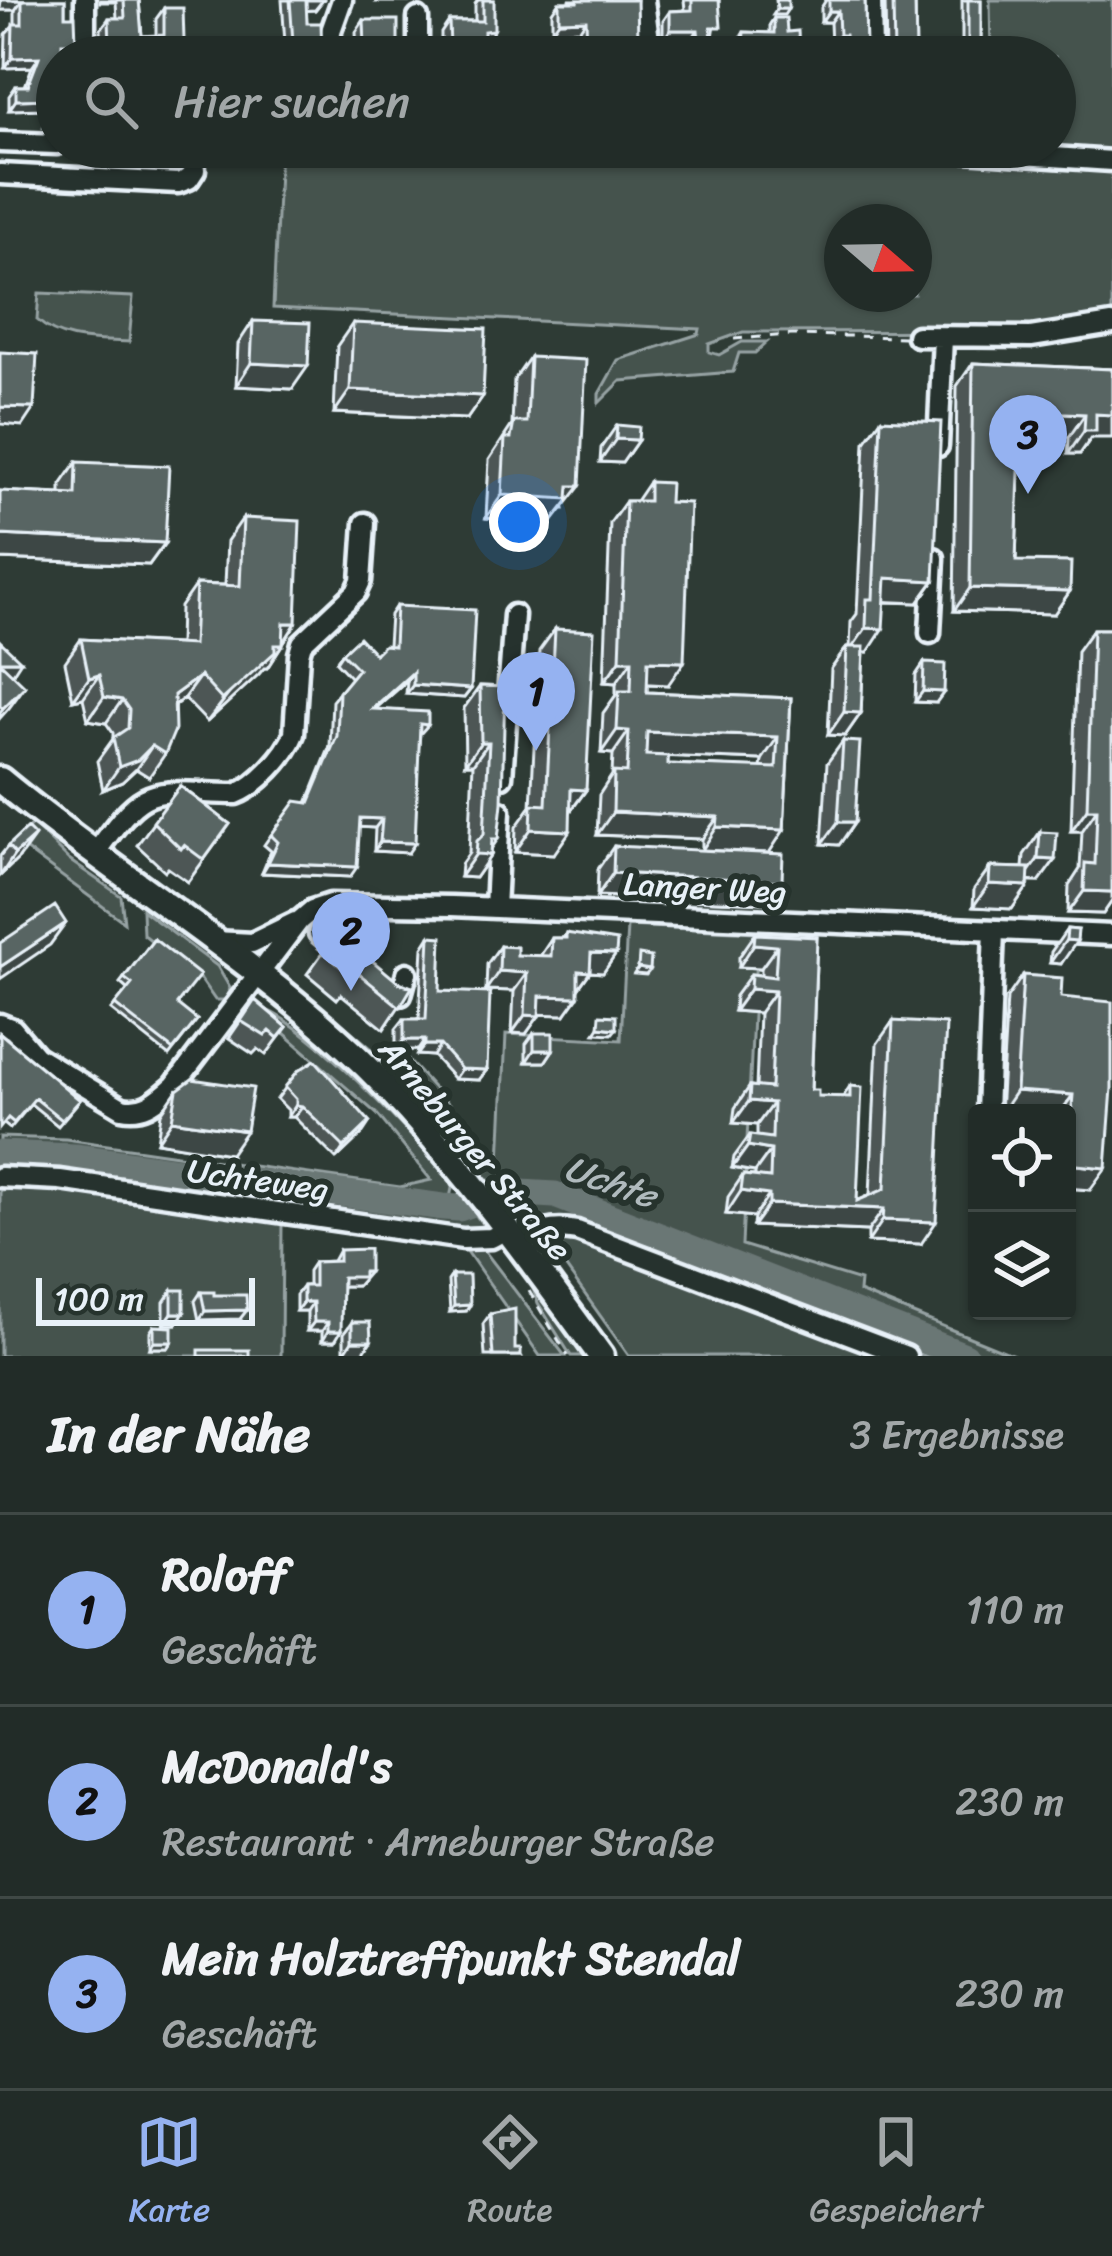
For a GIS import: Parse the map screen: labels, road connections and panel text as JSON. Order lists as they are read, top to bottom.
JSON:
{
  "streets": {
    "main road": ["Arneburger Straße"],
    "street": ["Langer Weg", "Uchteweg"]
  },
  "crossings": [
    ["Langer Weg", "Arneburger Straße"],
    ["Arneburger Straße", "Uchteweg"]
  ],
  "water": ["Uchte"],
  "scale_bar": "100 m",
  "north": "right",
  "page": {
    "search": "Hier suchen",
    "pins": ["3", "1", "2"],
    "scale": "100 m",
    "heading": ["In der Nähe", "3 Ergebnisse"],
    "list": [
      {
        "mark": "1",
        "name": "Roloff",
        "note": "Geschäft",
        "value": "110 m"
      },
      {
        "mark": "2",
        "name": "McDonald's",
        "note": "Restaurant · Arneburger Straße",
        "value": "230 m"
      },
      {
        "mark": "3",
        "name": "Mein Holztreffpunkt Stendal",
        "note": "Geschäft",
        "value": "230 m"
      }
    ],
    "nav": ["Karte", "Route", "Gespeichert"]
  }
}
